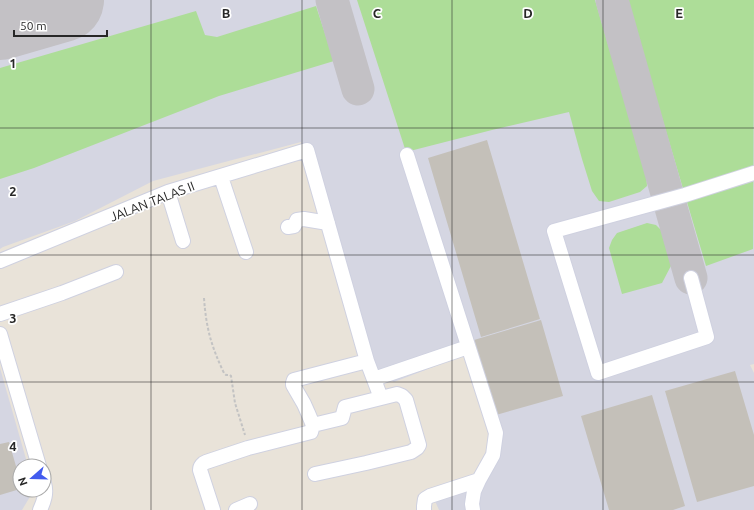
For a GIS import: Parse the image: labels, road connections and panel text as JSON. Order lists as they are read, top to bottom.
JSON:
{
  "streets": {
    "street": ["JALAN TALAS II"]
  },
  "scale_bar": "50 m",
  "north": "left",
  "grid": {
    "columns": [
      "B",
      "C",
      "D",
      "E"
    ],
    "rows": [
      "1",
      "2",
      "3",
      "4"
    ]
  }
}
